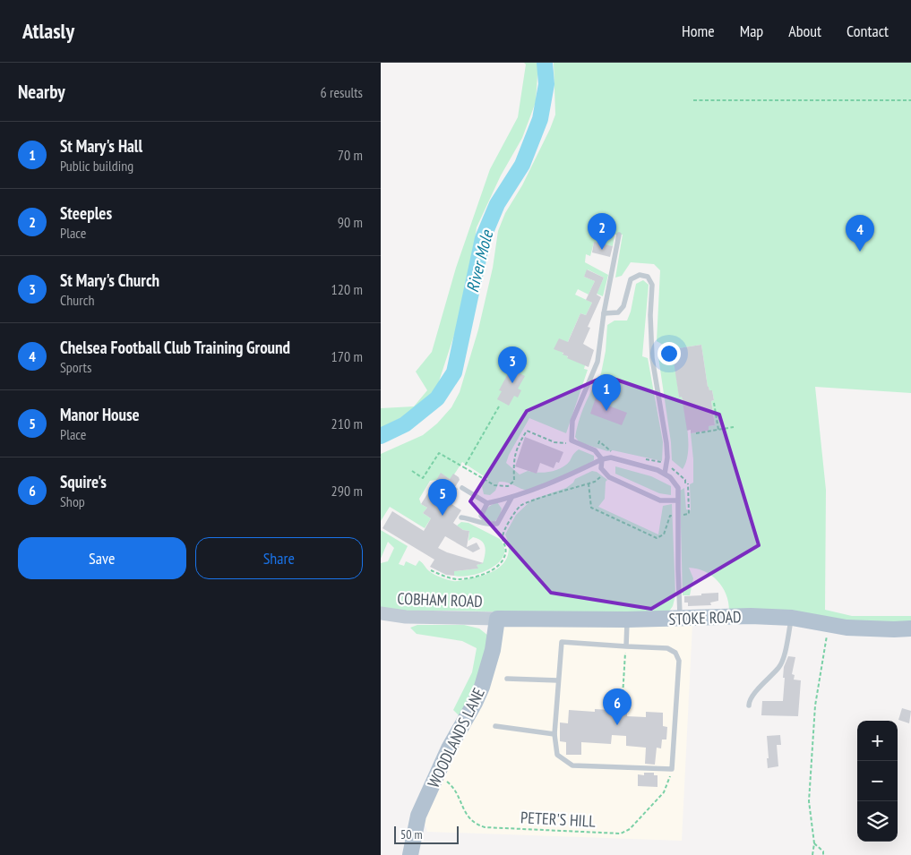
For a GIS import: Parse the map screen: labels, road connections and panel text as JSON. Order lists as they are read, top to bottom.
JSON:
{
  "streets": {
    "main road": ["STOKE ROAD", "WOODLANDS LANE"],
    "street": ["COBHAM ROAD"],
    "path": ["PETER'S HILL"]
  },
  "crossings": [
    ["COBHAM ROAD", "STOKE ROAD"],
    ["COBHAM ROAD", "WOODLANDS LANE"],
    ["STOKE ROAD", "WOODLANDS LANE"],
    ["WOODLANDS LANE", "PETER'S HILL"]
  ],
  "water": ["River Mole"],
  "scale_bar": "50 m",
  "page": {
    "header": "Atlasly",
    "nav": [
      "Home",
      "Map",
      "About",
      "Contact"
    ],
    "heading": ["Nearby", "6 results"],
    "list": [
      {
        "mark": "1",
        "name": "St Mary's Hall",
        "note": "Public building",
        "value": "70 m"
      },
      {
        "mark": "2",
        "name": "Steeples",
        "note": "Place",
        "value": "90 m"
      },
      {
        "mark": "3",
        "name": "St Mary's Church",
        "note": "Church",
        "value": "120 m"
      },
      {
        "mark": "4",
        "name": "Chelsea Football Club Training Ground",
        "note": "Sports",
        "value": "170 m"
      },
      {
        "mark": "5",
        "name": "Manor House",
        "note": "Place",
        "value": "210 m"
      },
      {
        "mark": "6",
        "name": "Squire's",
        "note": "Shop",
        "value": "290 m"
      }
    ],
    "pins": [
      "2",
      "4",
      "3",
      "1",
      "5",
      "6"
    ],
    "buttons": ["Save", "Share"],
    "map_buttons": ["+", "−"],
    "scale": "50 m"
  }
}
